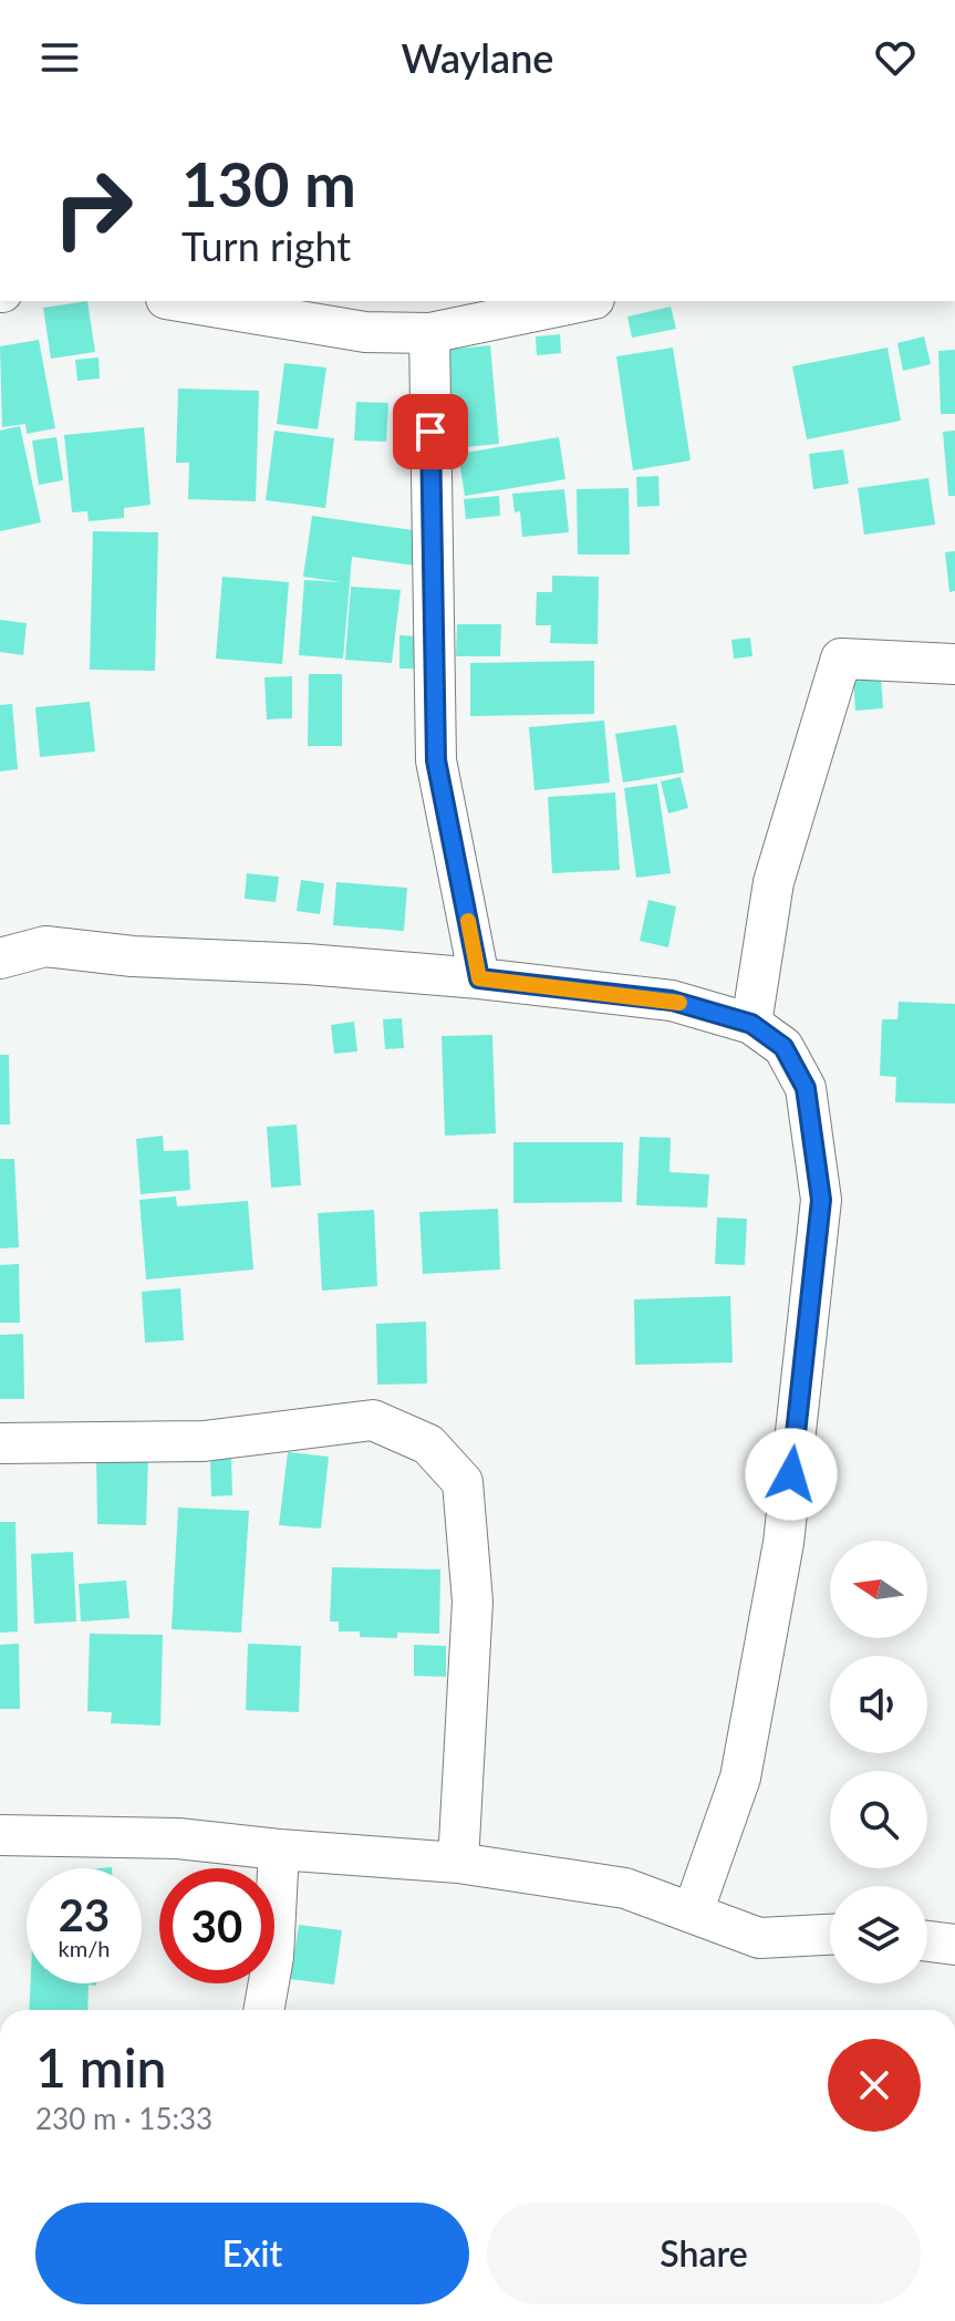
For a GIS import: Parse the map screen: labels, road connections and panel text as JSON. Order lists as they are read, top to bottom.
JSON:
{
  "north": "left",
  "page": {
    "header": "Waylane",
    "turn": ["130 m", "Turn right"],
    "speed": "23 km/h",
    "limit": "30",
    "heading": ["1 min", "230 m · 15:33"],
    "buttons": ["Exit", "Share"]
  }
}
